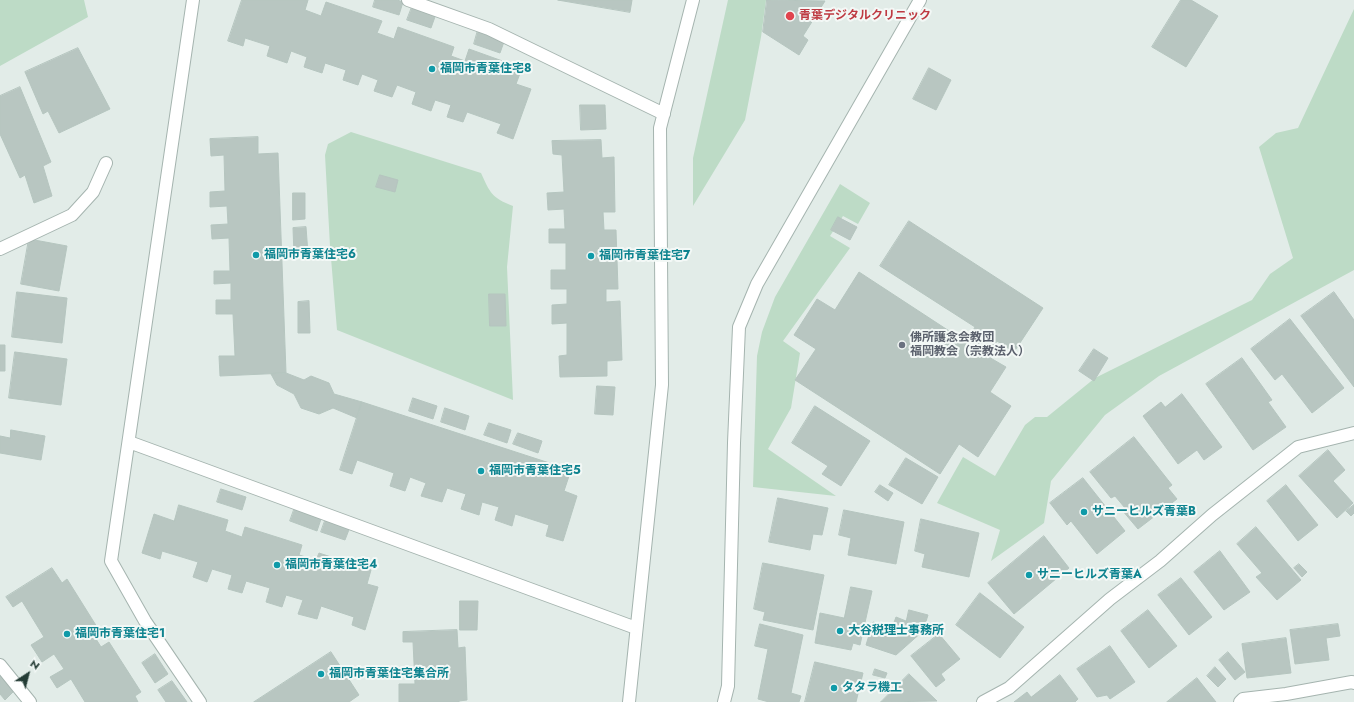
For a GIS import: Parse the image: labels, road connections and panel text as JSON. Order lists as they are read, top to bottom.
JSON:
{
  "places": [
    "青葉デジタルクリニック",
    "福岡市青葉住宅8",
    "福岡市青葉住宅6",
    "福岡市青葉住宅7",
    "佛所護念会教団 福岡教会（宗教法人）",
    "福岡市青葉住宅5",
    "サニーヒルズ青葉B",
    "福岡市青葉住宅4",
    "サニーヒルズ青葉A",
    "大谷税理士事務所",
    "福岡市青葉住宅1",
    "福岡市青葉住宅集合所",
    "タタラ機工"
  ],
  "north": "top right"
}
